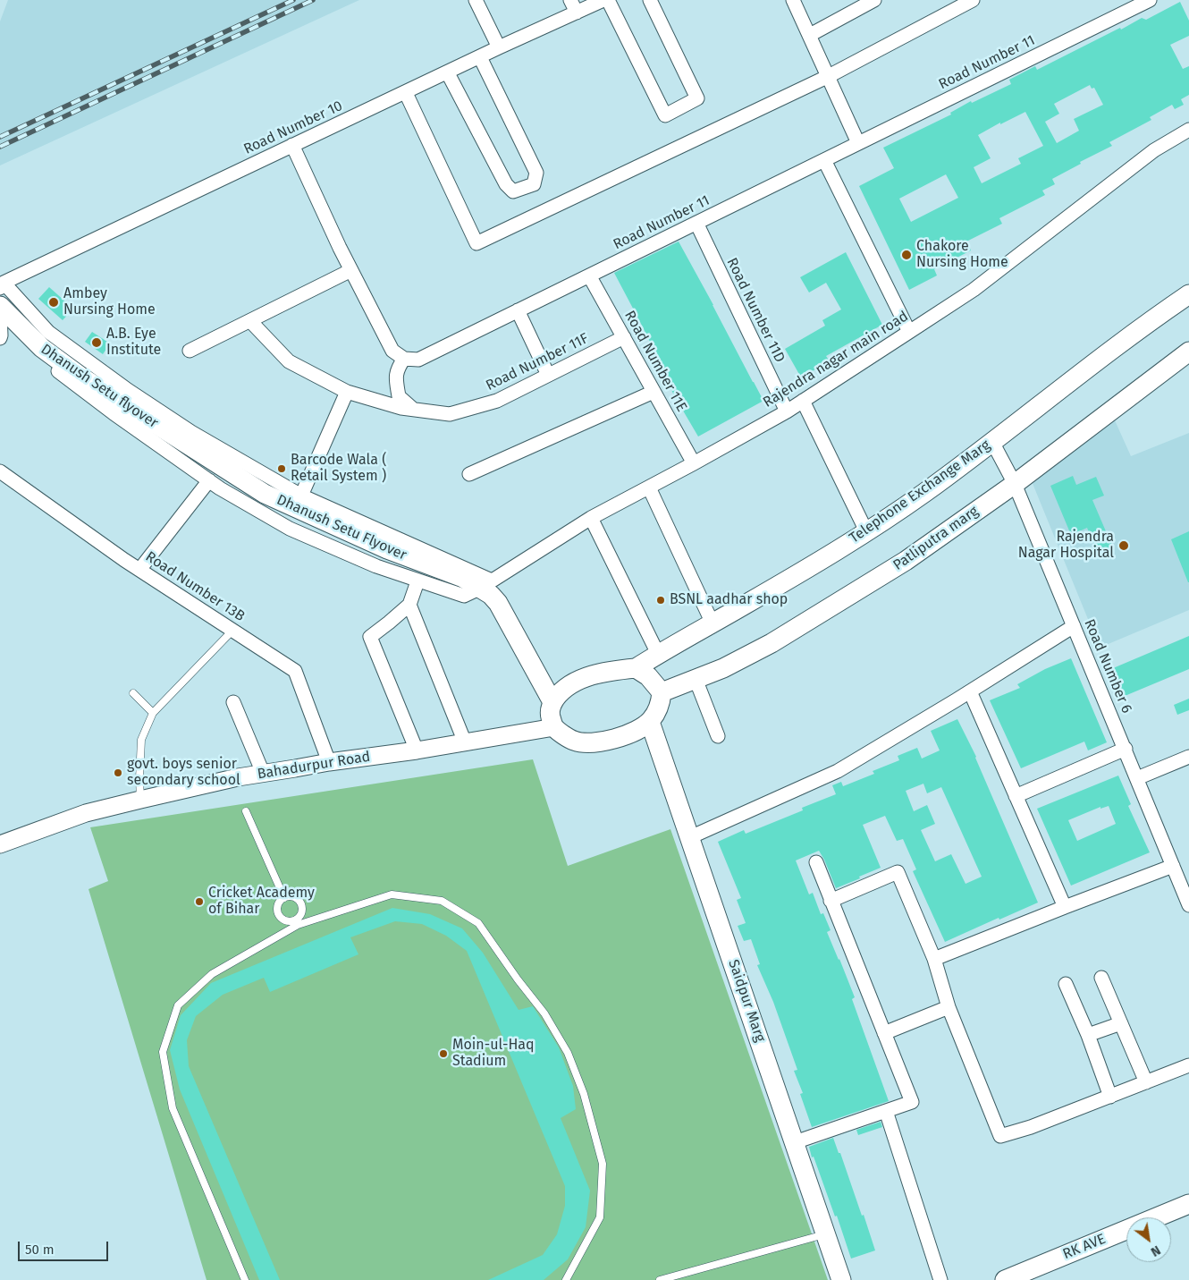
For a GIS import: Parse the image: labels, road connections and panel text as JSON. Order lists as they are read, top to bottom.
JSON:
{
  "streets": {
    "main road": [
      "Dhanush Setu flyover",
      "Telephone Exchange Marg",
      "Dhanush Setu Flyover",
      "Patliputra marg",
      "Saidpur Marg",
      "RK AVE"
    ],
    "street": [
      "Road Number 11",
      "Road Number 10",
      "Road Number 11D",
      "Rajendra nagar main road",
      "Road Number 11E",
      "Road Number 11F",
      "Road Number 13B",
      "Road Number 6",
      "Bahadurpur Road"
    ]
  },
  "crossings": [
    ["Road Number 11", "Road Number 11D"],
    ["Road Number 11", "Road Number 11E"],
    ["Road Number 11D", "Rajendra nagar main road"],
    ["Rajendra nagar main road", "Road Number 11E"],
    ["Rajendra nagar main road", "Dhanush Setu Flyover"],
    ["Road Number 11E", "Road Number 11F"],
    ["Dhanush Setu flyover", "Dhanush Setu Flyover"],
    ["Telephone Exchange Marg", "Patliputra marg"],
    ["Telephone Exchange Marg", "Road Number 6"],
    ["Telephone Exchange Marg", "Bahadurpur Road"],
    ["Telephone Exchange Marg", "Saidpur Marg"],
    ["Patliputra marg", "Road Number 6"],
    ["Patliputra marg", "Bahadurpur Road"],
    ["Patliputra marg", "Saidpur Marg"],
    ["Road Number 13B", "Bahadurpur Road"],
    ["Bahadurpur Road", "Saidpur Marg"]
  ],
  "places": [
    "Chakore Nursing Home",
    "Ambey Nursing Home",
    "A.B. Eye Institute",
    "Barcode Wala ( Retail System )",
    "Rajendra Nagar Hospital",
    "BSNL aadhar shop",
    "govt. boys senior secondary school",
    "Cricket Academy of Bihar",
    "Moin-ul-Haq Stadium"
  ],
  "scale_bar": "50 m",
  "north": "bottom right"
}
